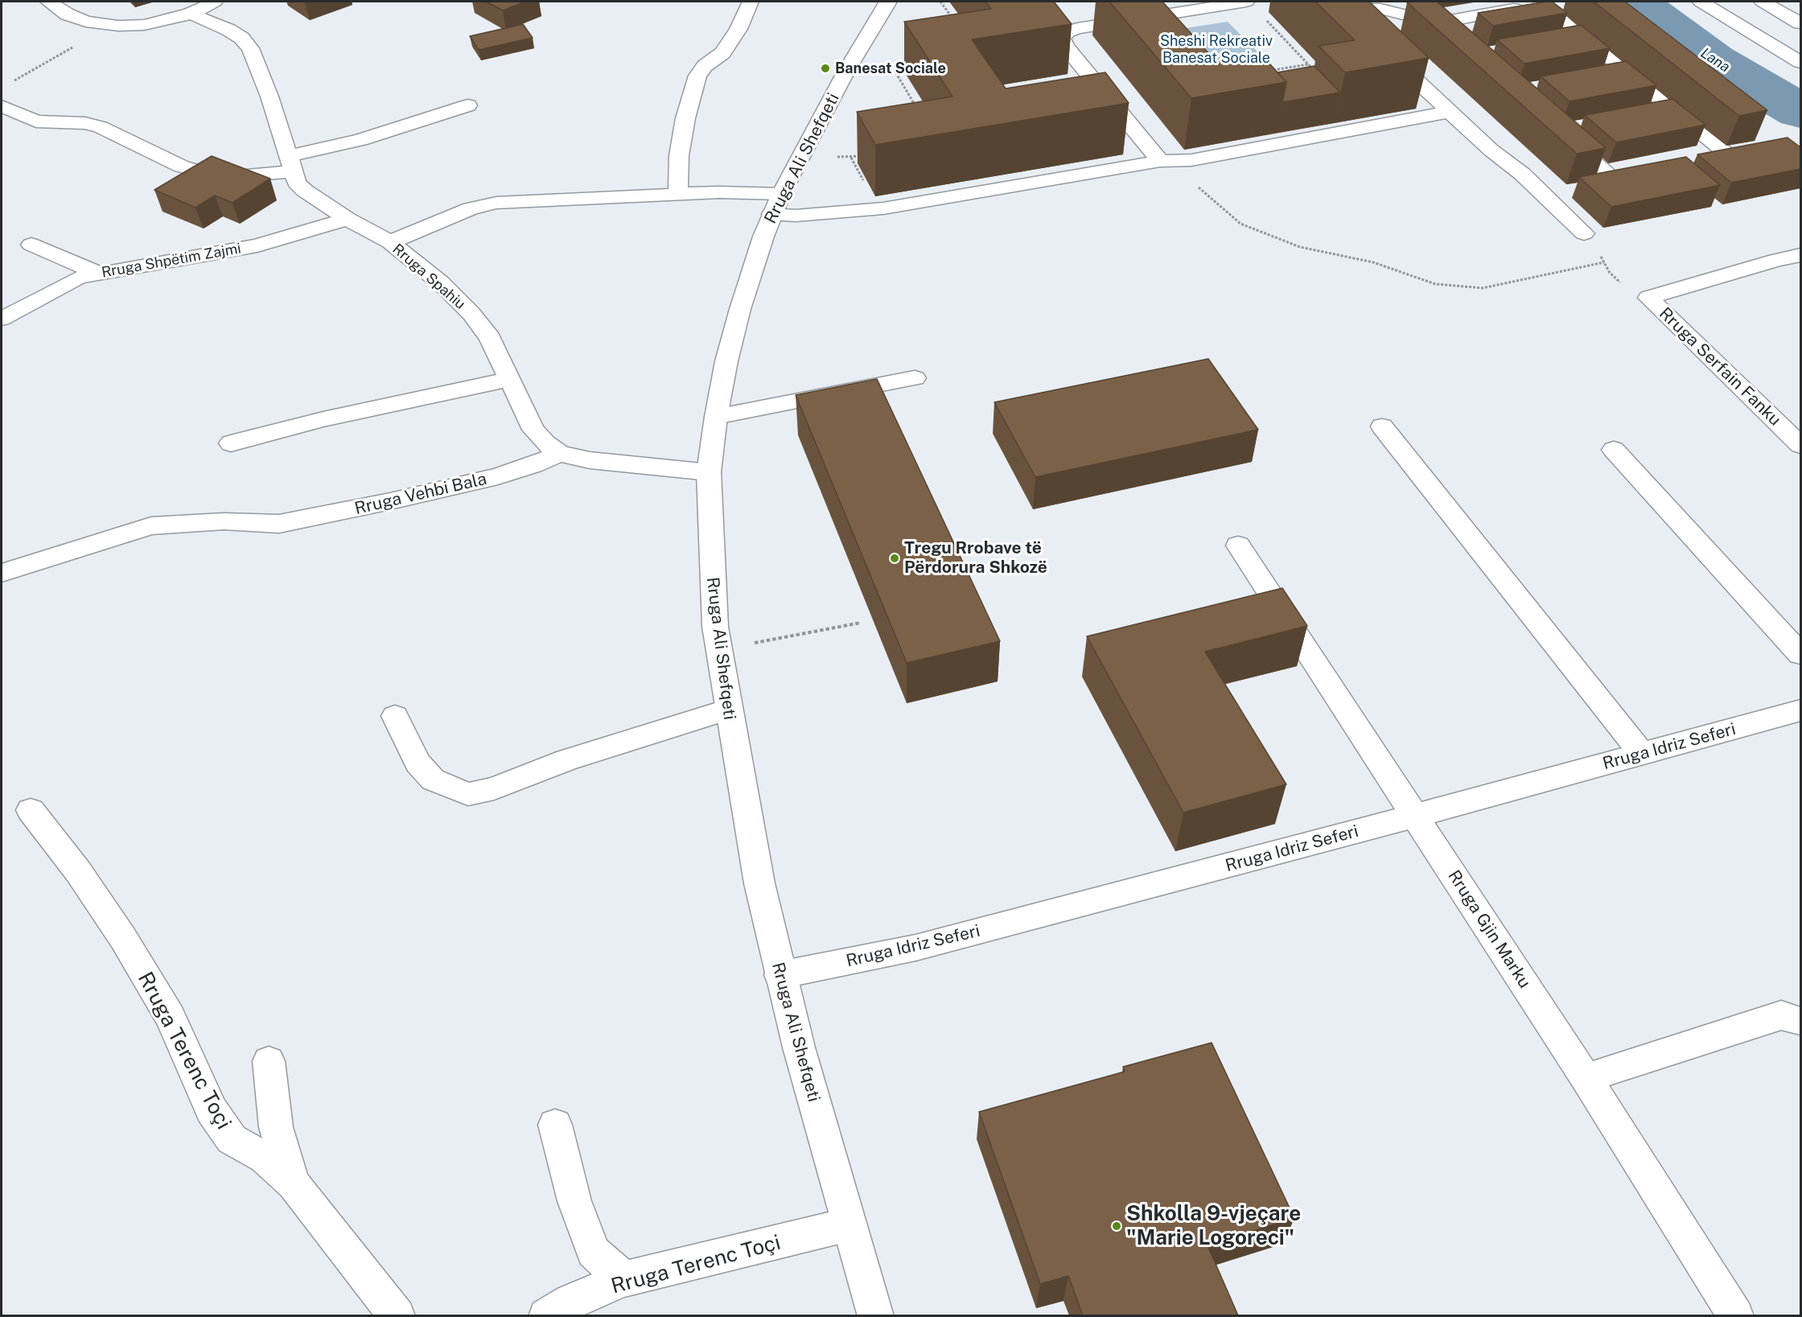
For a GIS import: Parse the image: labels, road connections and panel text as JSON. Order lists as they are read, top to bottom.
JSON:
{
  "streets": {
    "main road": [
      "Rruga Ali Shefqeti",
      "Rruga Shpëtim Zajmi",
      "Rruga Spahiu",
      "Rruga Serfain Fanku",
      "Rruga Vehbi Bala",
      "Rruga Idriz Seferi",
      "Rruga Gjin Marku",
      "Rruga Terenc Toçi"
    ]
  },
  "crossings": [
    ["Rruga Ali Shefqeti", "Rruga Spahiu"],
    ["Rruga Ali Shefqeti", "Rruga Idriz Seferi"],
    ["Rruga Ali Shefqeti", "Rruga Terenc Toçi"],
    ["Rruga Shpëtim Zajmi", "Rruga Spahiu"],
    ["Rruga Spahiu", "Rruga Vehbi Bala"],
    ["Rruga Idriz Seferi", "Rruga Gjin Marku"]
  ],
  "water": ["Lana"],
  "parks": ["Sheshi Rekreativ Banesat Sociale"],
  "places": ["Banesat Sociale", "Tregu Rrobave të Përdorura Shkozë", "Shkolla 9-vjeçare \"Marie Logoreci\""]
}
